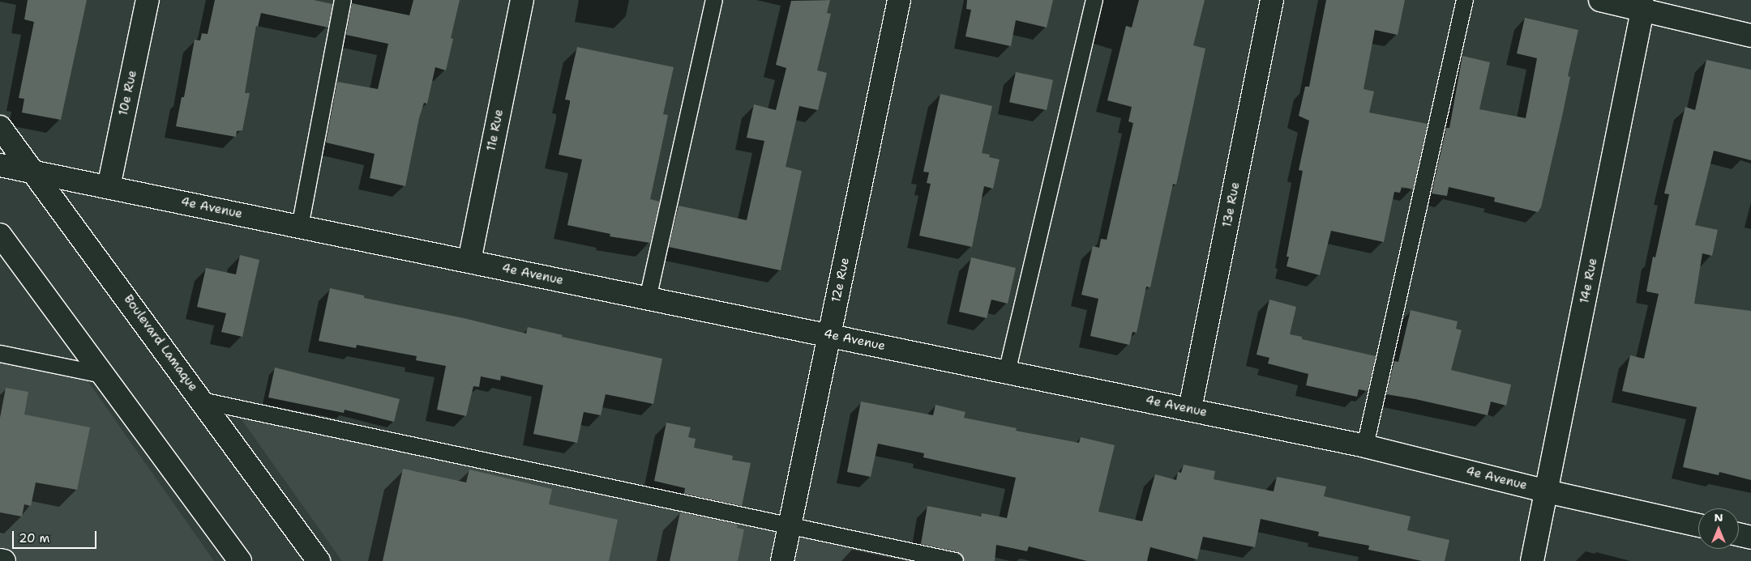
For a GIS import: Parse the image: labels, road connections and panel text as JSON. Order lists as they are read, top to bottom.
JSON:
{
  "streets": {
    "street": [
      "10e Rue",
      "11e Rue",
      "13e Rue",
      "4e Avenue",
      "12e Rue",
      "14e Rue",
      "Boulevard Lamaque"
    ]
  },
  "crossings": [
    ["10e Rue", "4e Avenue"],
    ["11e Rue", "4e Avenue"],
    ["13e Rue", "4e Avenue"],
    ["4e Avenue", "12e Rue"],
    ["4e Avenue", "14e Rue"],
    ["4e Avenue", "Boulevard Lamaque"]
  ],
  "scale_bar": "20 m",
  "north": "top"
}
